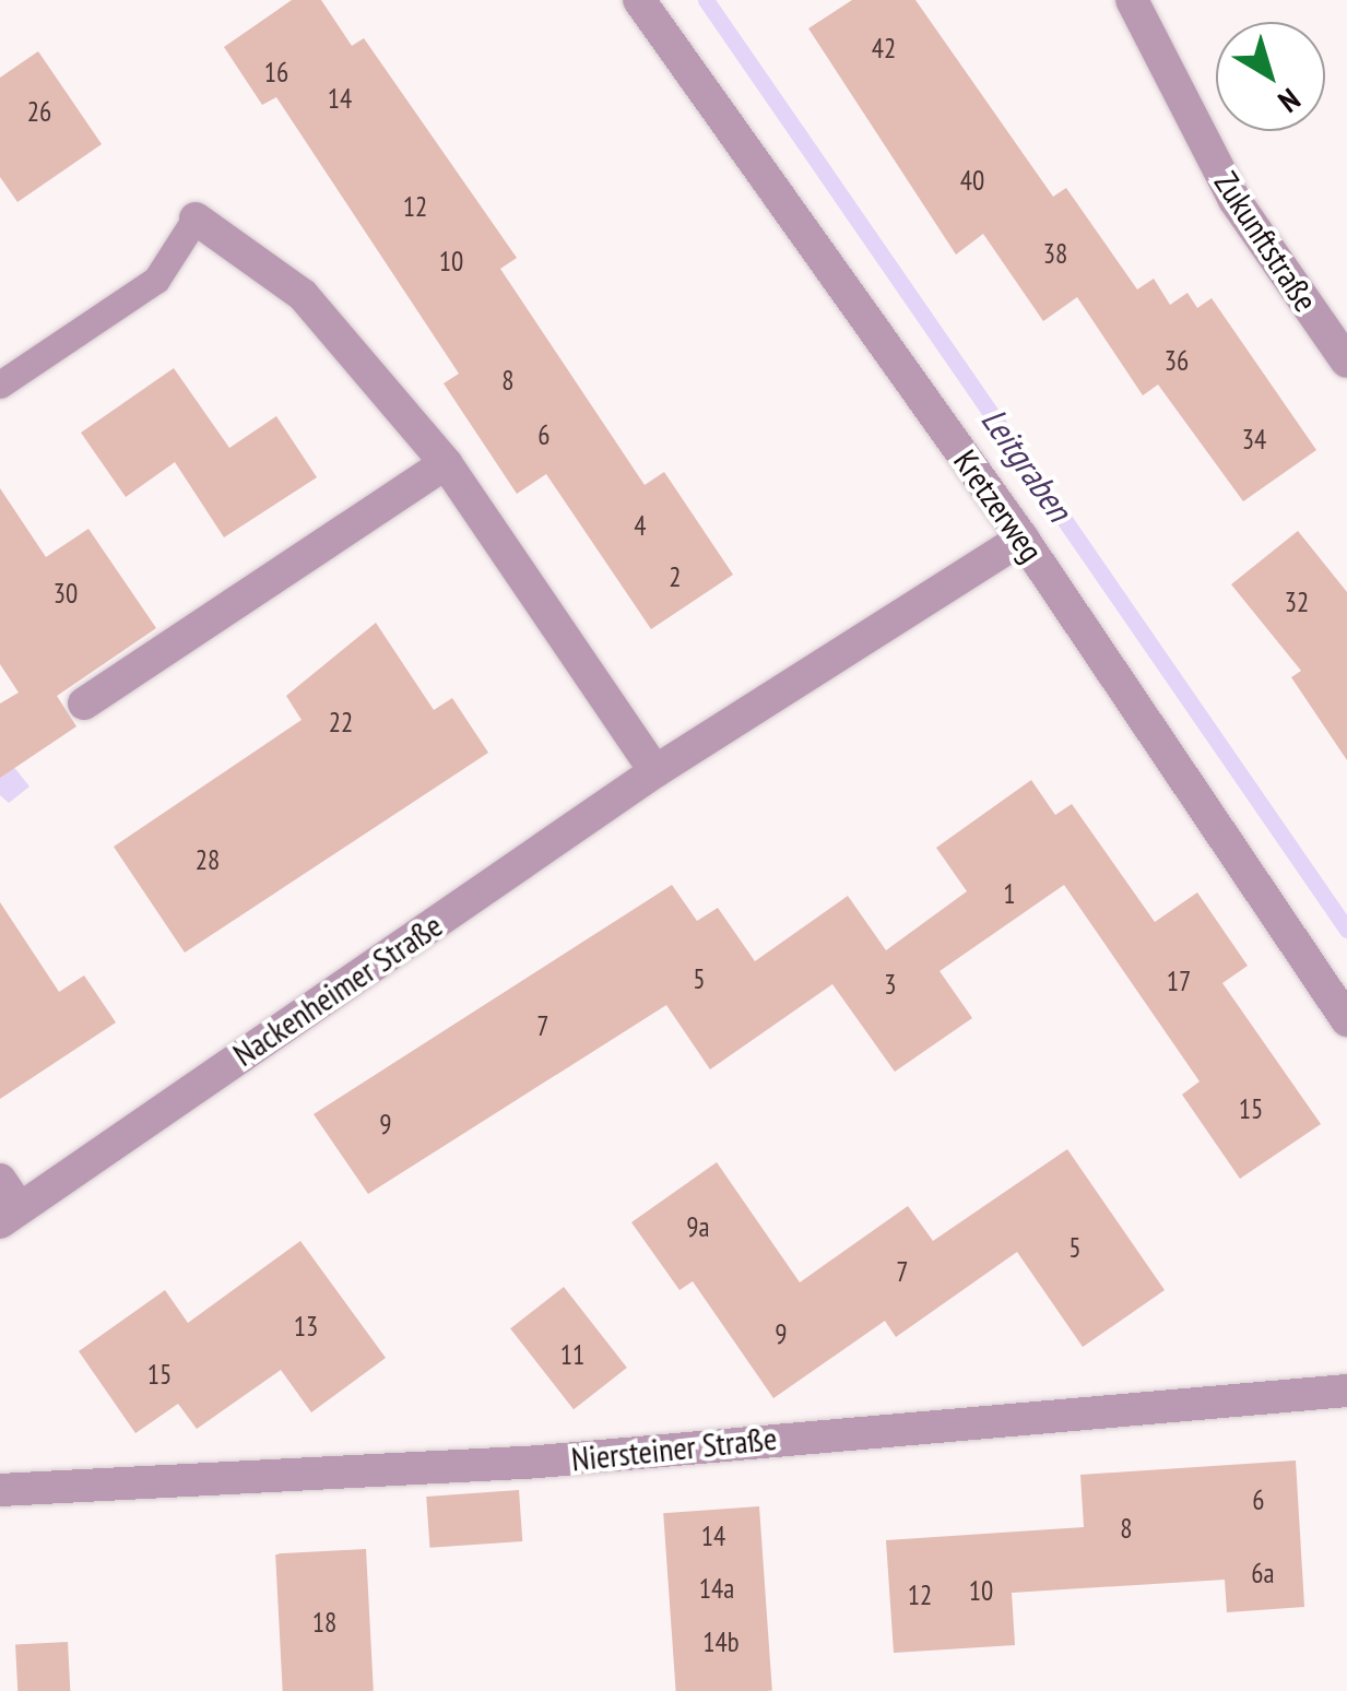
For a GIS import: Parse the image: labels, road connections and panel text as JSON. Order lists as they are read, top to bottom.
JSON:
{
  "streets": {
    "street": [
      "Zukunftstraße",
      "Kretzerweg",
      "Nackenheimer Straße",
      "Niersteiner Straße"
    ]
  },
  "crossings": [
    ["Kretzerweg", "Nackenheimer Straße"]
  ],
  "water": ["Leitgraben"],
  "house_numbers": [
    "42",
    "16",
    "14",
    "26",
    "40",
    "12",
    "38",
    "10",
    "36",
    "8",
    "6",
    "34",
    "4",
    "2",
    "30",
    "32",
    "22",
    "28",
    "1",
    "5",
    "17",
    "3",
    "7",
    "15",
    "9",
    "9a",
    "5",
    "7",
    "13",
    "9",
    "11",
    "15",
    "6",
    "8",
    "14",
    "6a",
    "14a",
    "10",
    "12",
    "18",
    "14b"
  ],
  "north": "bottom right"
}
